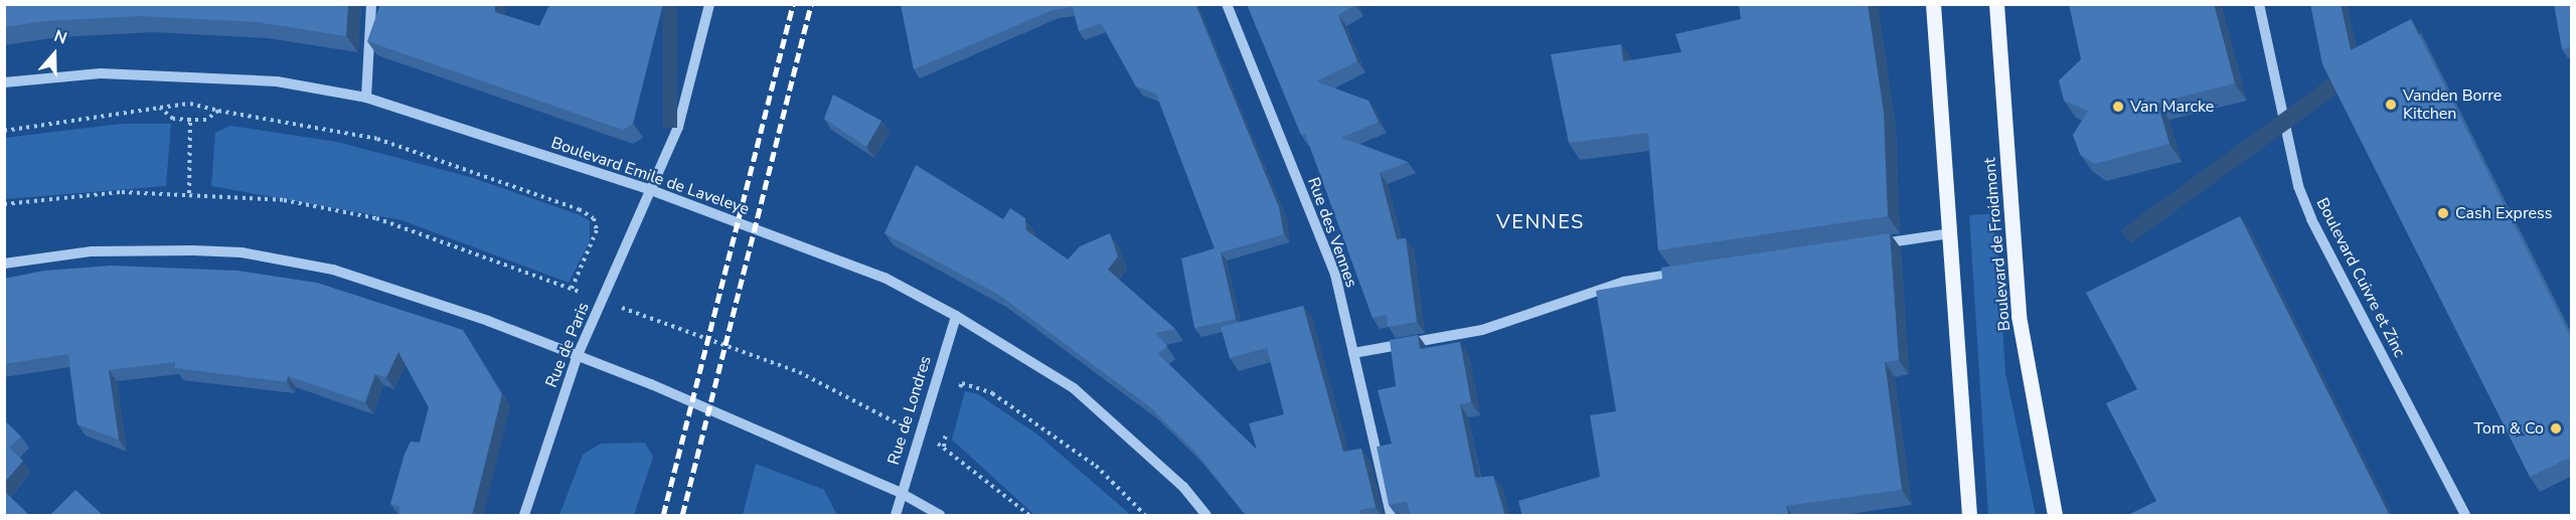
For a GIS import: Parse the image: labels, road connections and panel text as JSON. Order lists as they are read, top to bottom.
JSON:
{
  "streets": {
    "main road": ["Boulevard de Froidmont"],
    "street": [
      "Boulevard Emile de Laveleye",
      "Rue des Vennes",
      "Boulevard Cuivre et Zinc",
      "Rue de Paris",
      "Rue de Londres"
    ]
  },
  "crossings": [
    ["Boulevard Emile de Laveleye", "Rue de Paris"],
    ["Boulevard Emile de Laveleye", "Rue de Londres"]
  ],
  "districts": ["VENNES"],
  "places": [
    "Vanden Borre Kitchen",
    "Van Marcke",
    "Cash Express",
    "Tom & Co"
  ],
  "north": "top"
}
